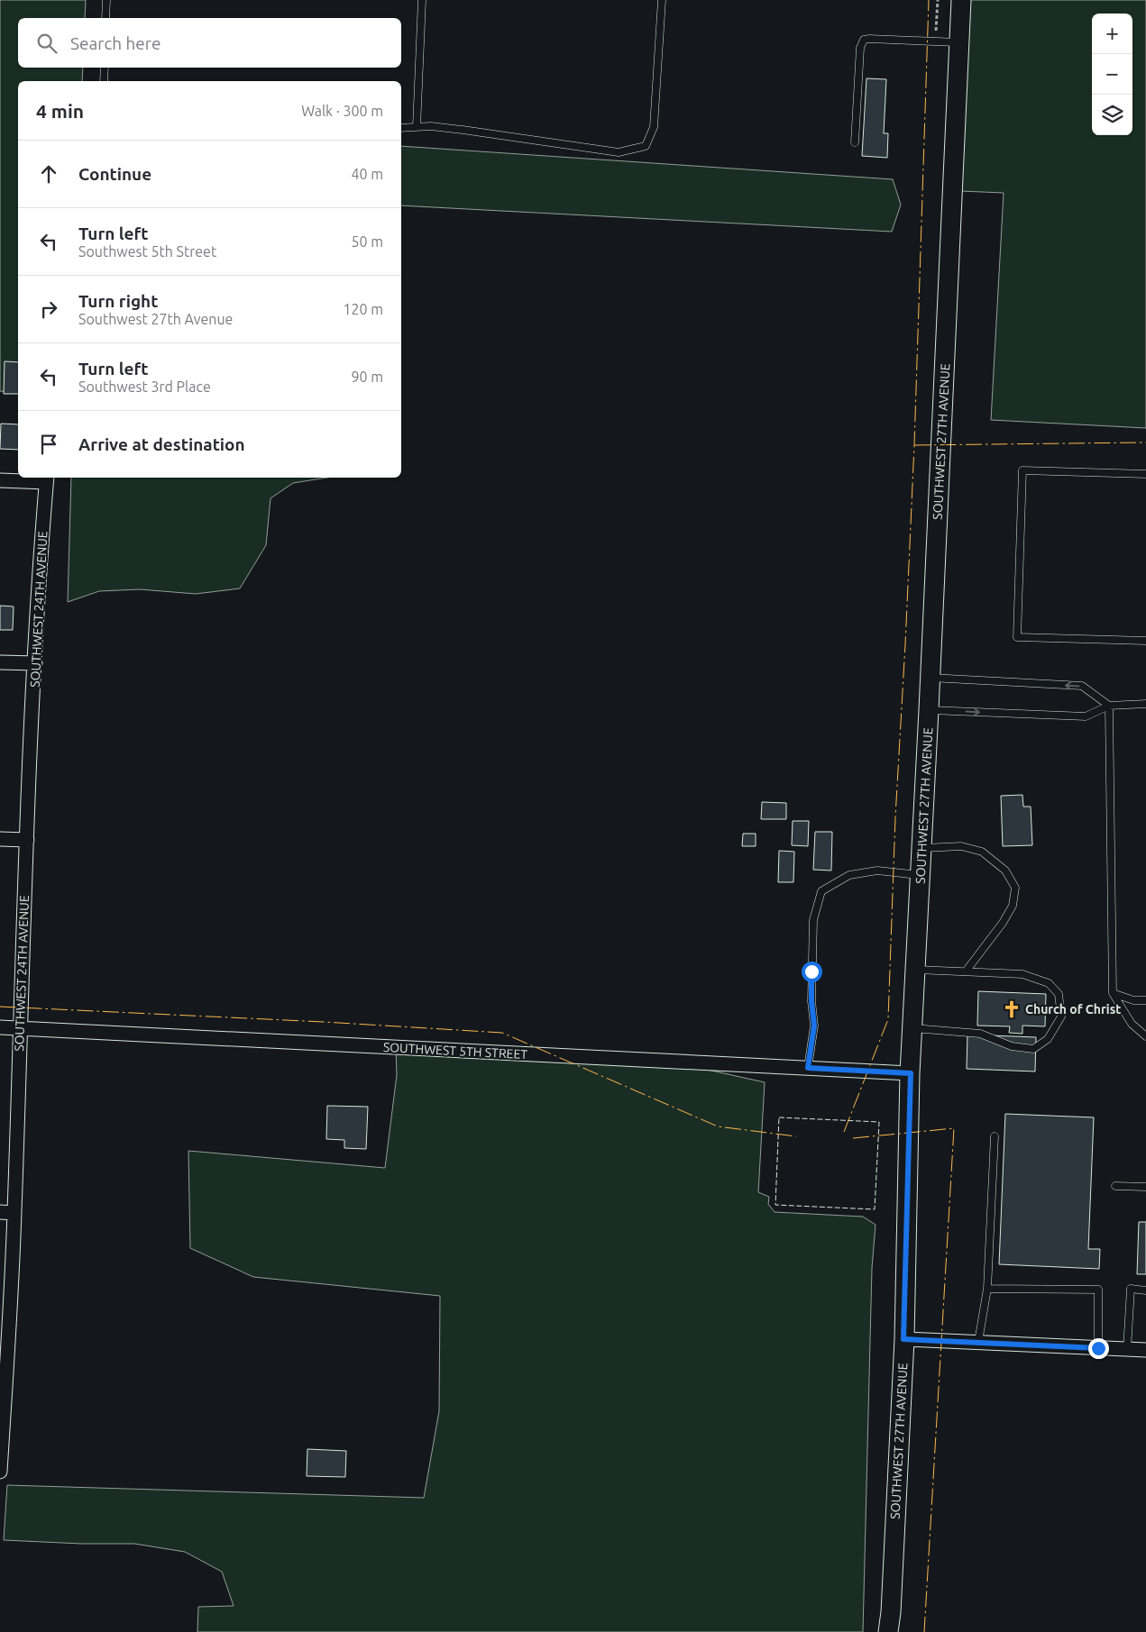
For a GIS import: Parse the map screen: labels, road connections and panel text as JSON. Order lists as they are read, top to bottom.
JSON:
{
  "streets": {
    "main road": ["SOUTHWEST 27TH AVENUE"],
    "street": ["SOUTHWEST 24TH AVENUE", "SOUTHWEST 5TH STREET"]
  },
  "crossings": [
    ["SOUTHWEST 27TH AVENUE", "SOUTHWEST 5TH STREET"],
    ["SOUTHWEST 24TH AVENUE", "SOUTHWEST 5TH STREET"]
  ],
  "places": {
    "church": ["Church of Christ"]
  },
  "page": {
    "map_buttons": ["+", "−"],
    "search": "Search here",
    "heading": ["4 min", "Walk · 300 m"],
    "list": [
      ["Continue", "40 m"],
      ["Turn left", "Southwest 5th Street", "50 m"],
      ["Turn right", "Southwest 27th Avenue", "120 m"],
      ["Turn left", "Southwest 3rd Place", "90 m"],
      "Arrive at destination"
    ]
  }
}
